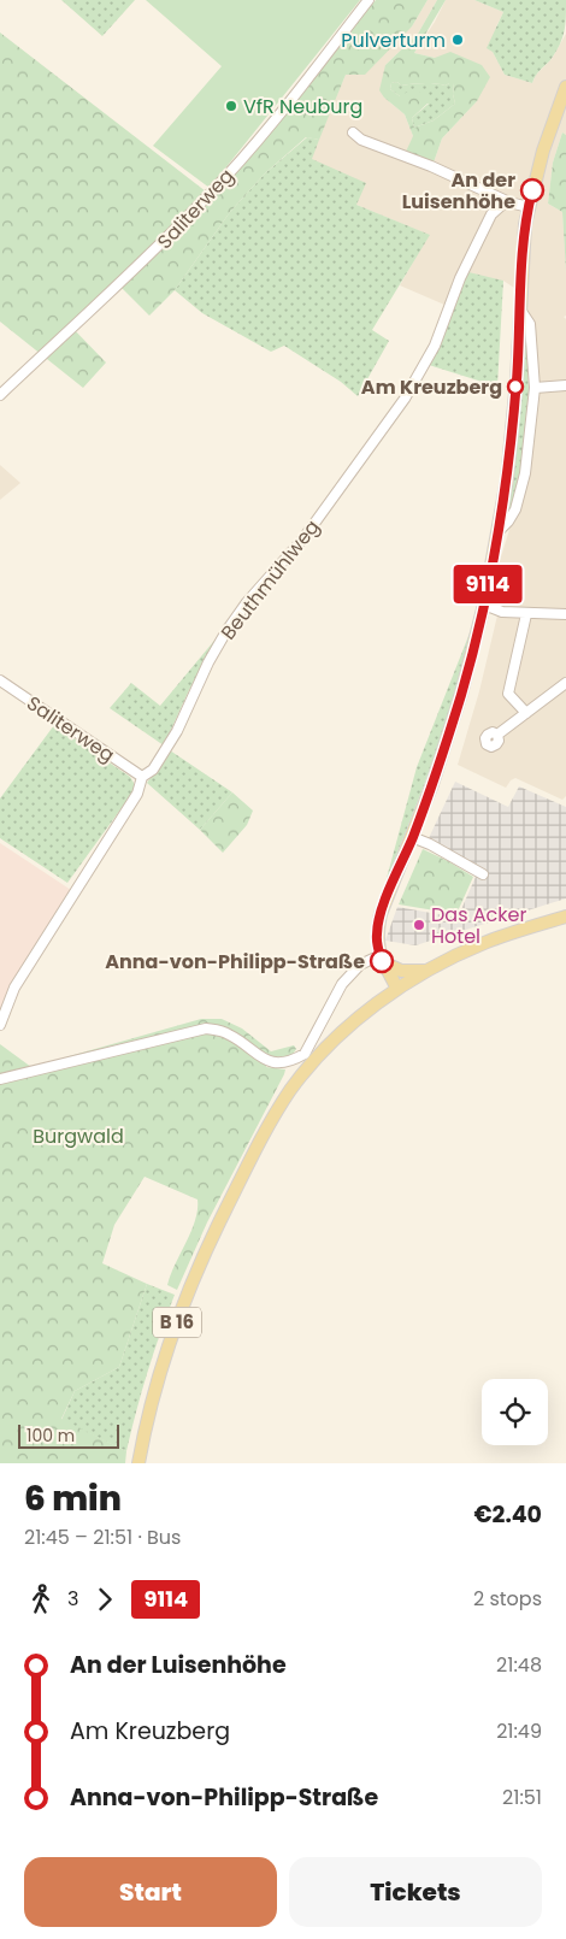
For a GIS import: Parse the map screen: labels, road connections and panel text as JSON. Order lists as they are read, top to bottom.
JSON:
{
  "streets": {
    "main road": ["B 16"],
    "street": ["Saliterweg", "Beuthmühlweg"]
  },
  "crossings": [
    ["Saliterweg", "Beuthmühlweg"]
  ],
  "parks": ["Burgwald"],
  "places": [
    "Pulverturm",
    "VfR Neuburg",
    "An der Luisenhöhe",
    "Am Kreuzberg",
    "Das Acker Hotel",
    "Anna-von-Philipp-Straße"
  ],
  "lines": ["bus line 9114"],
  "scale_bar": "100 m",
  "page": {
    "on_map": "9114",
    "scale": "100 m",
    "heading": ["6 min", "21:45 – 21:51 · Bus", "€2.40"],
    "legs": ["3", "9114", "2 stops"],
    "list": [
      {
        "name": "An der Luisenhöhe",
        "value": "21:48"
      },
      {
        "name": "Am Kreuzberg",
        "value": "21:49"
      },
      {
        "name": "Anna-von-Philipp-Straße",
        "value": "21:51"
      }
    ],
    "buttons": ["Start", "Tickets"]
  }
}
